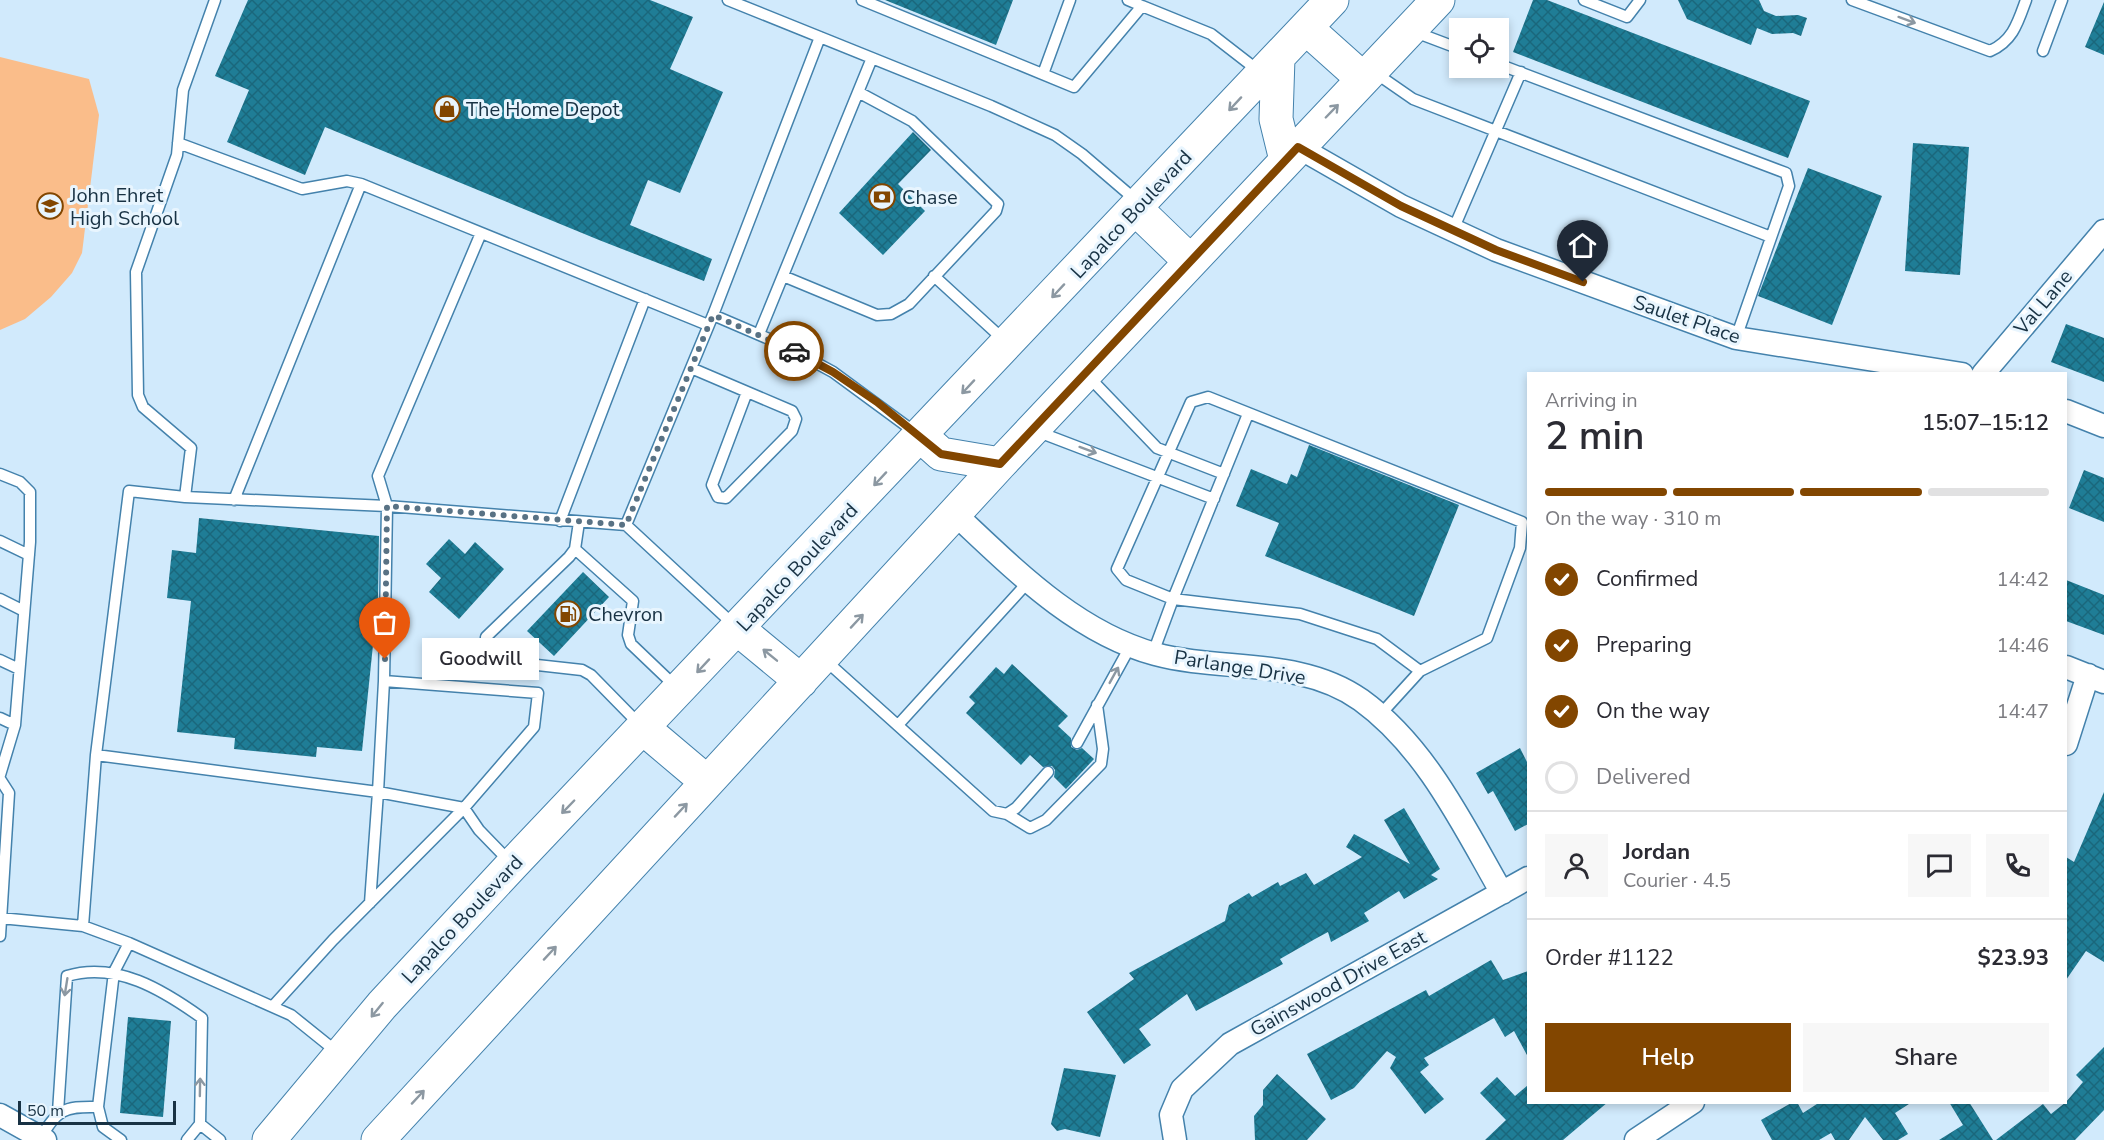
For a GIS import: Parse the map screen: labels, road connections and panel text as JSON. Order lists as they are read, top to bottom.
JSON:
{
  "streets": {
    "main road": ["Lapalco Boulevard"],
    "street": [
      "Val Lane",
      "Saulet Place",
      "Parlange Drive",
      "Gainswood Drive East"
    ]
  },
  "crossings": [
    ["Parlange Drive", "Gainswood Drive East"]
  ],
  "places": {
    "shop": ["The Home Depot"],
    "bank": ["Chase"],
    "school or university": ["John Ehret High School"],
    "fuel station": ["Chevron"],
    "other": ["Goodwill"]
  },
  "scale_bar": "50 m",
  "page": {
    "heading": ["2 min", "Arriving in", "15:07–15:12"],
    "panel": [
      "Jordan",
      "Courier · 4.5",
      "Order #1122",
      "$23.93"
    ],
    "bar": "On the way · 310 m",
    "list": [
      ["Confirmed", "14:42"],
      ["Preparing", "14:46"],
      ["On the way", "14:47"],
      "Delivered"
    ],
    "bubble": "Goodwill",
    "buttons": ["Help", "Share"],
    "scale": "50 m"
  }
}
